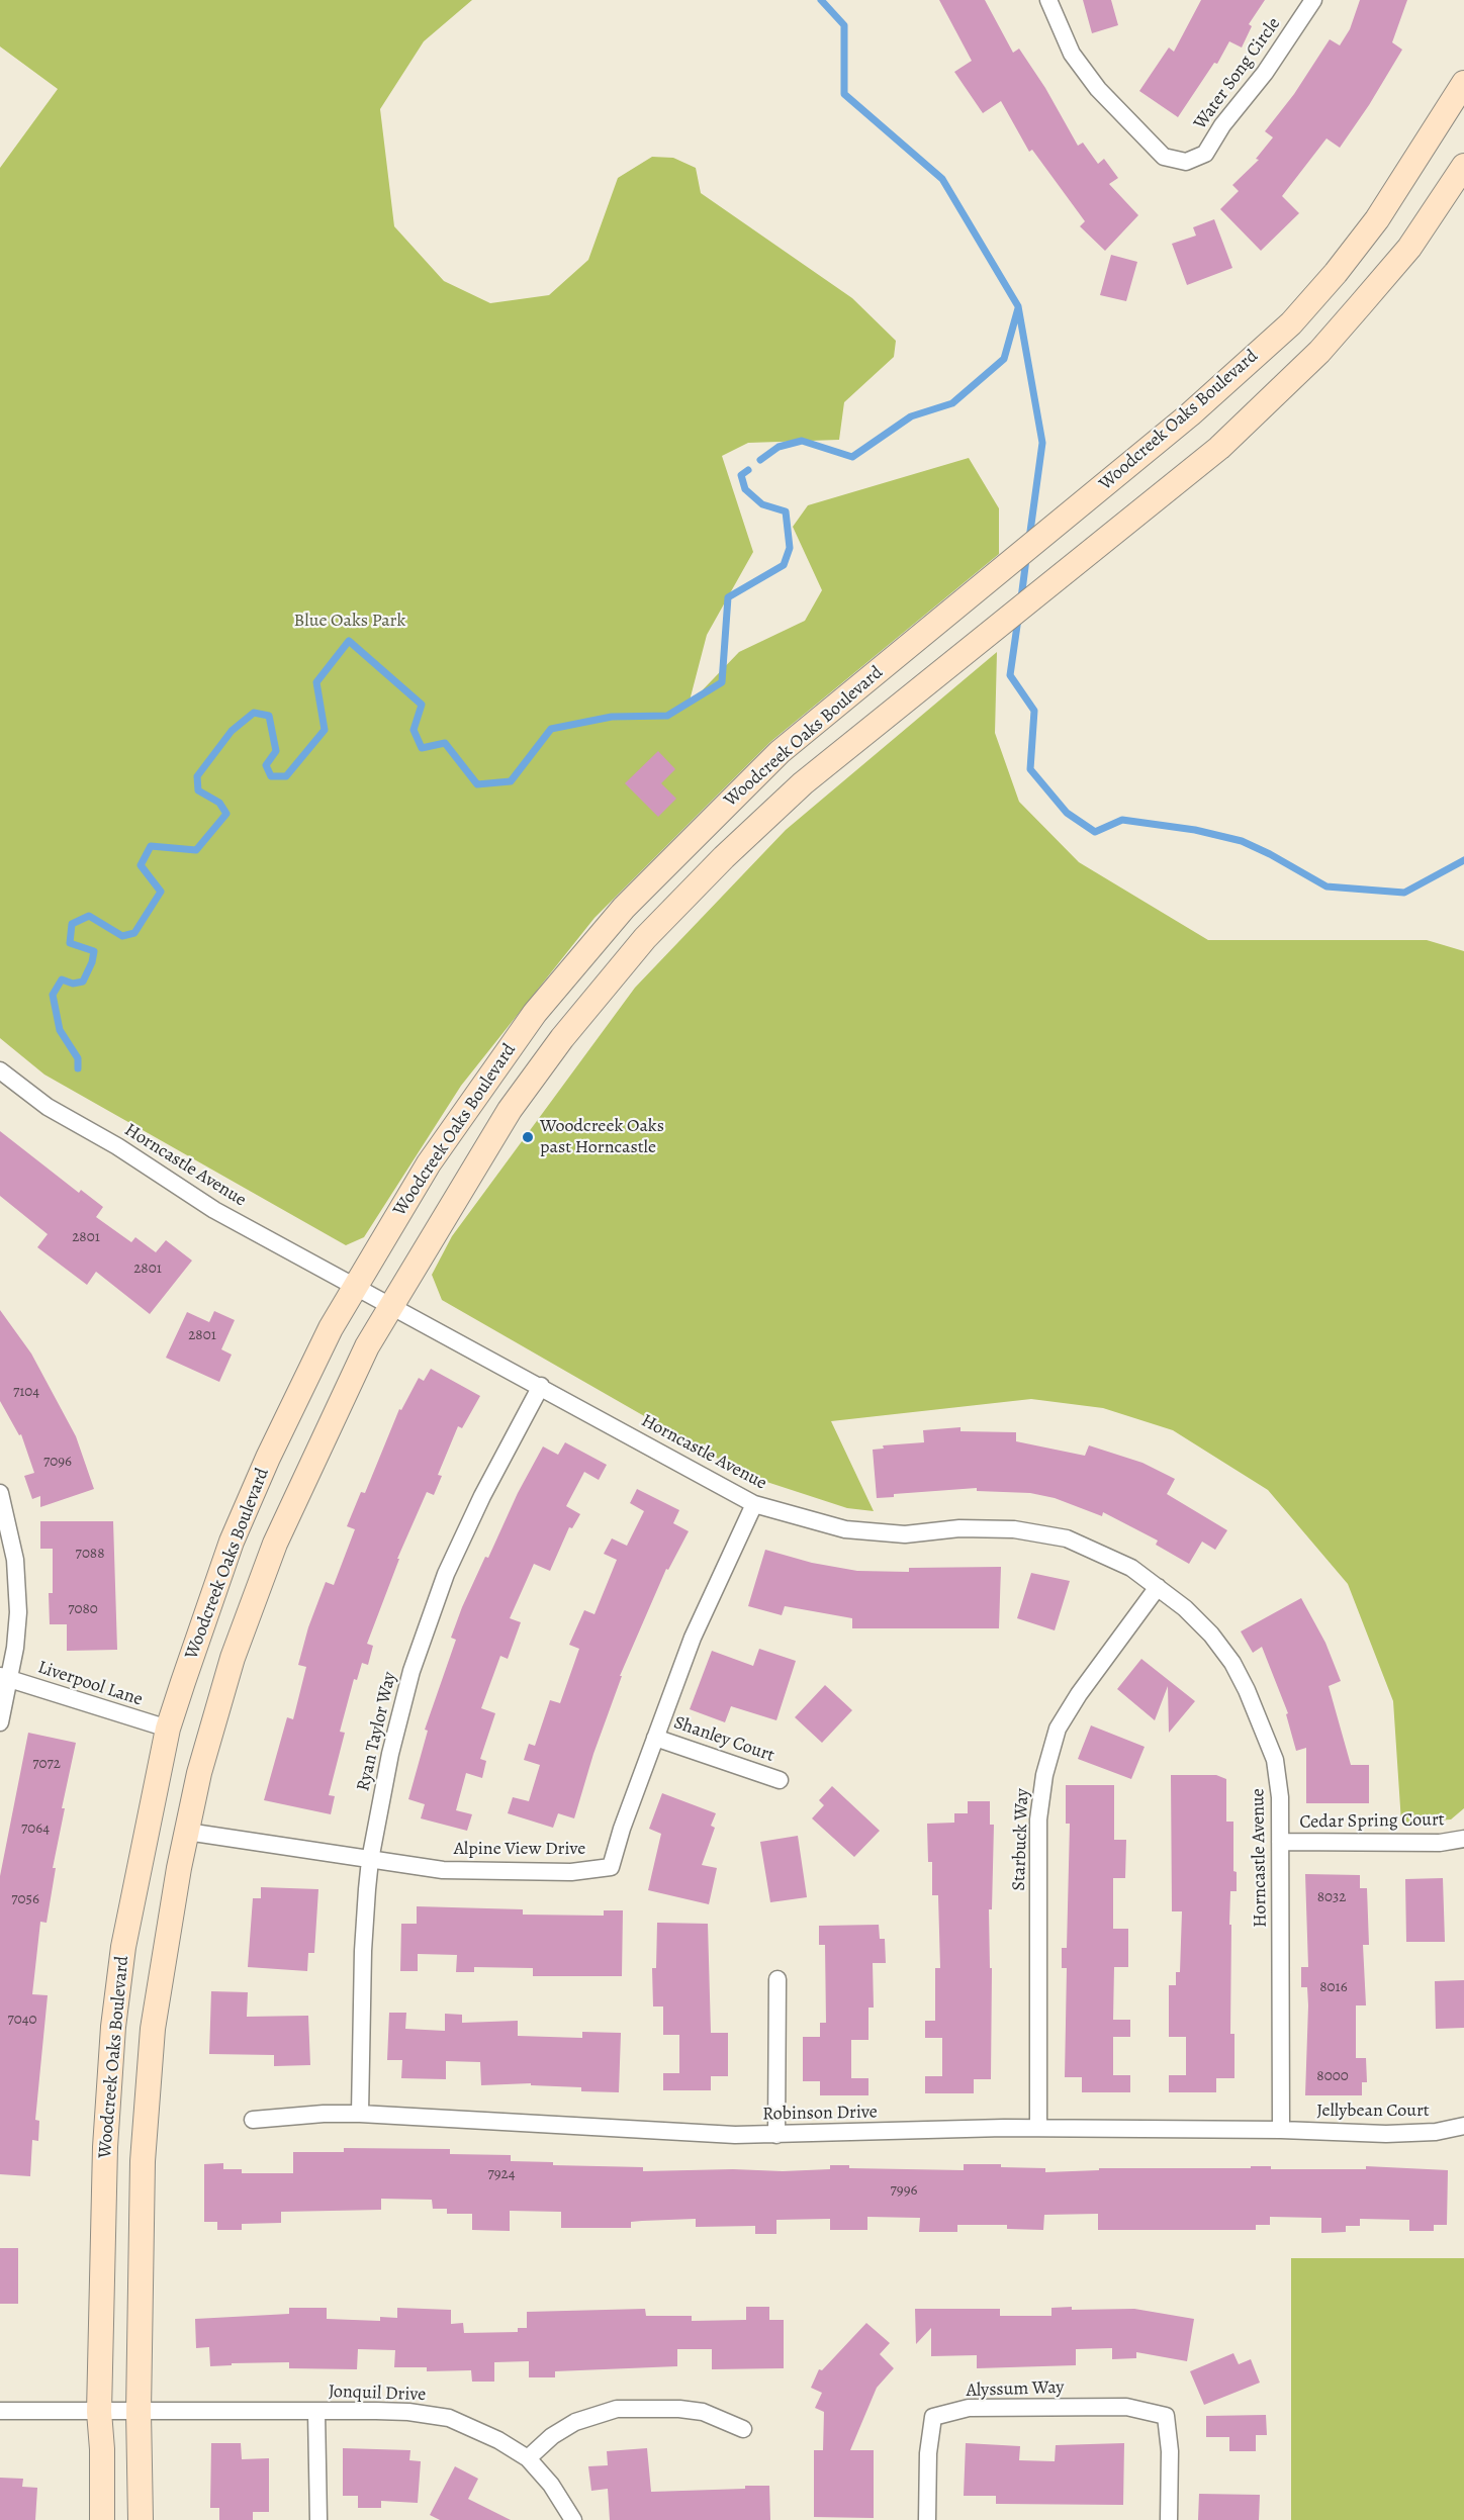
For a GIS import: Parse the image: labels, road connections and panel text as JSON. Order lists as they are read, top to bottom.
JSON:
{
  "streets": {
    "main road": ["Woodcreek Oaks Boulevard"],
    "street": [
      "Water Song Circle",
      "Horncastle Avenue",
      "Liverpool Lane",
      "Ryan Taylor Way",
      "Shanley Court",
      "Cedar Spring Court",
      "Starbuck Way",
      "Alpine View Drive",
      "Jellybean Court",
      "Robinson Drive",
      "Alyssum Way",
      "Jonquil Drive"
    ]
  },
  "crossings": [
    ["Woodcreek Oaks Boulevard", "Horncastle Avenue"],
    ["Woodcreek Oaks Boulevard", "Liverpool Lane"],
    ["Woodcreek Oaks Boulevard", "Alpine View Drive"],
    ["Woodcreek Oaks Boulevard", "Jonquil Drive"],
    ["Horncastle Avenue", "Ryan Taylor Way"],
    ["Horncastle Avenue", "Cedar Spring Court"],
    ["Horncastle Avenue", "Starbuck Way"],
    ["Horncastle Avenue", "Alpine View Drive"],
    ["Horncastle Avenue", "Jellybean Court"],
    ["Horncastle Avenue", "Robinson Drive"],
    ["Ryan Taylor Way", "Alpine View Drive"],
    ["Ryan Taylor Way", "Robinson Drive"],
    ["Shanley Court", "Alpine View Drive"],
    ["Starbuck Way", "Robinson Drive"],
    ["Jellybean Court", "Robinson Drive"]
  ],
  "parks": ["Blue Oaks Park"],
  "places": ["Woodcreek Oaks past Horncastle"],
  "house_numbers": [
    "2801",
    "2801",
    "2801",
    "7104",
    "7096",
    "7088",
    "7080",
    "7072",
    "7064",
    "8032",
    "7056",
    "8016",
    "7040",
    "8000",
    "7924",
    "7996"
  ]
}
